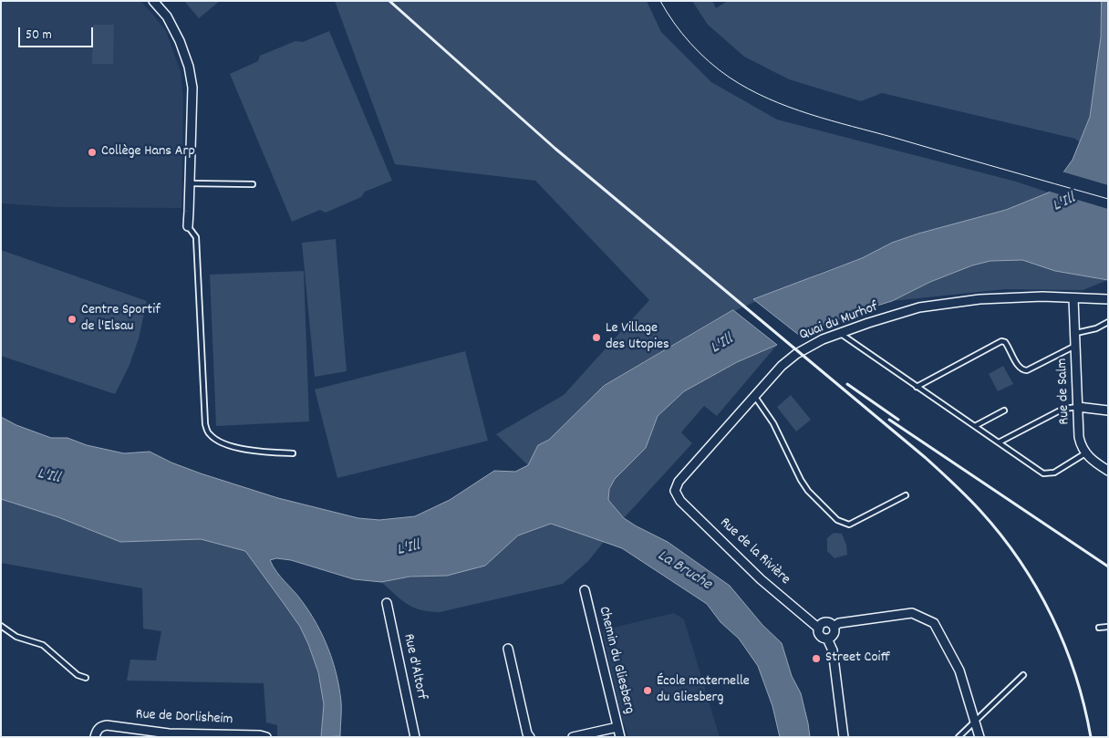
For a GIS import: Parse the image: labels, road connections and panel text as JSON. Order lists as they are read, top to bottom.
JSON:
{
  "streets": {
    "street": [
      "Quai du Murhof",
      "Rue de Salm",
      "Rue de la Rivière",
      "Chemin du Gliesberg",
      "Rue d'Altorf",
      "Rue de Dorlisheim"
    ]
  },
  "crossings": [
    ["Quai du Murhof", "Rue de Salm"],
    ["Quai du Murhof", "Rue de la Rivière"]
  ],
  "water": ["L'Ill", "La Bruche"],
  "places": [
    "Collège Hans Arp",
    "Centre Sportif de l'Elsau",
    "Le Village des Utopies",
    "Street Coiff",
    "École maternelle du Gliesberg"
  ],
  "scale_bar": "50 m"
}
